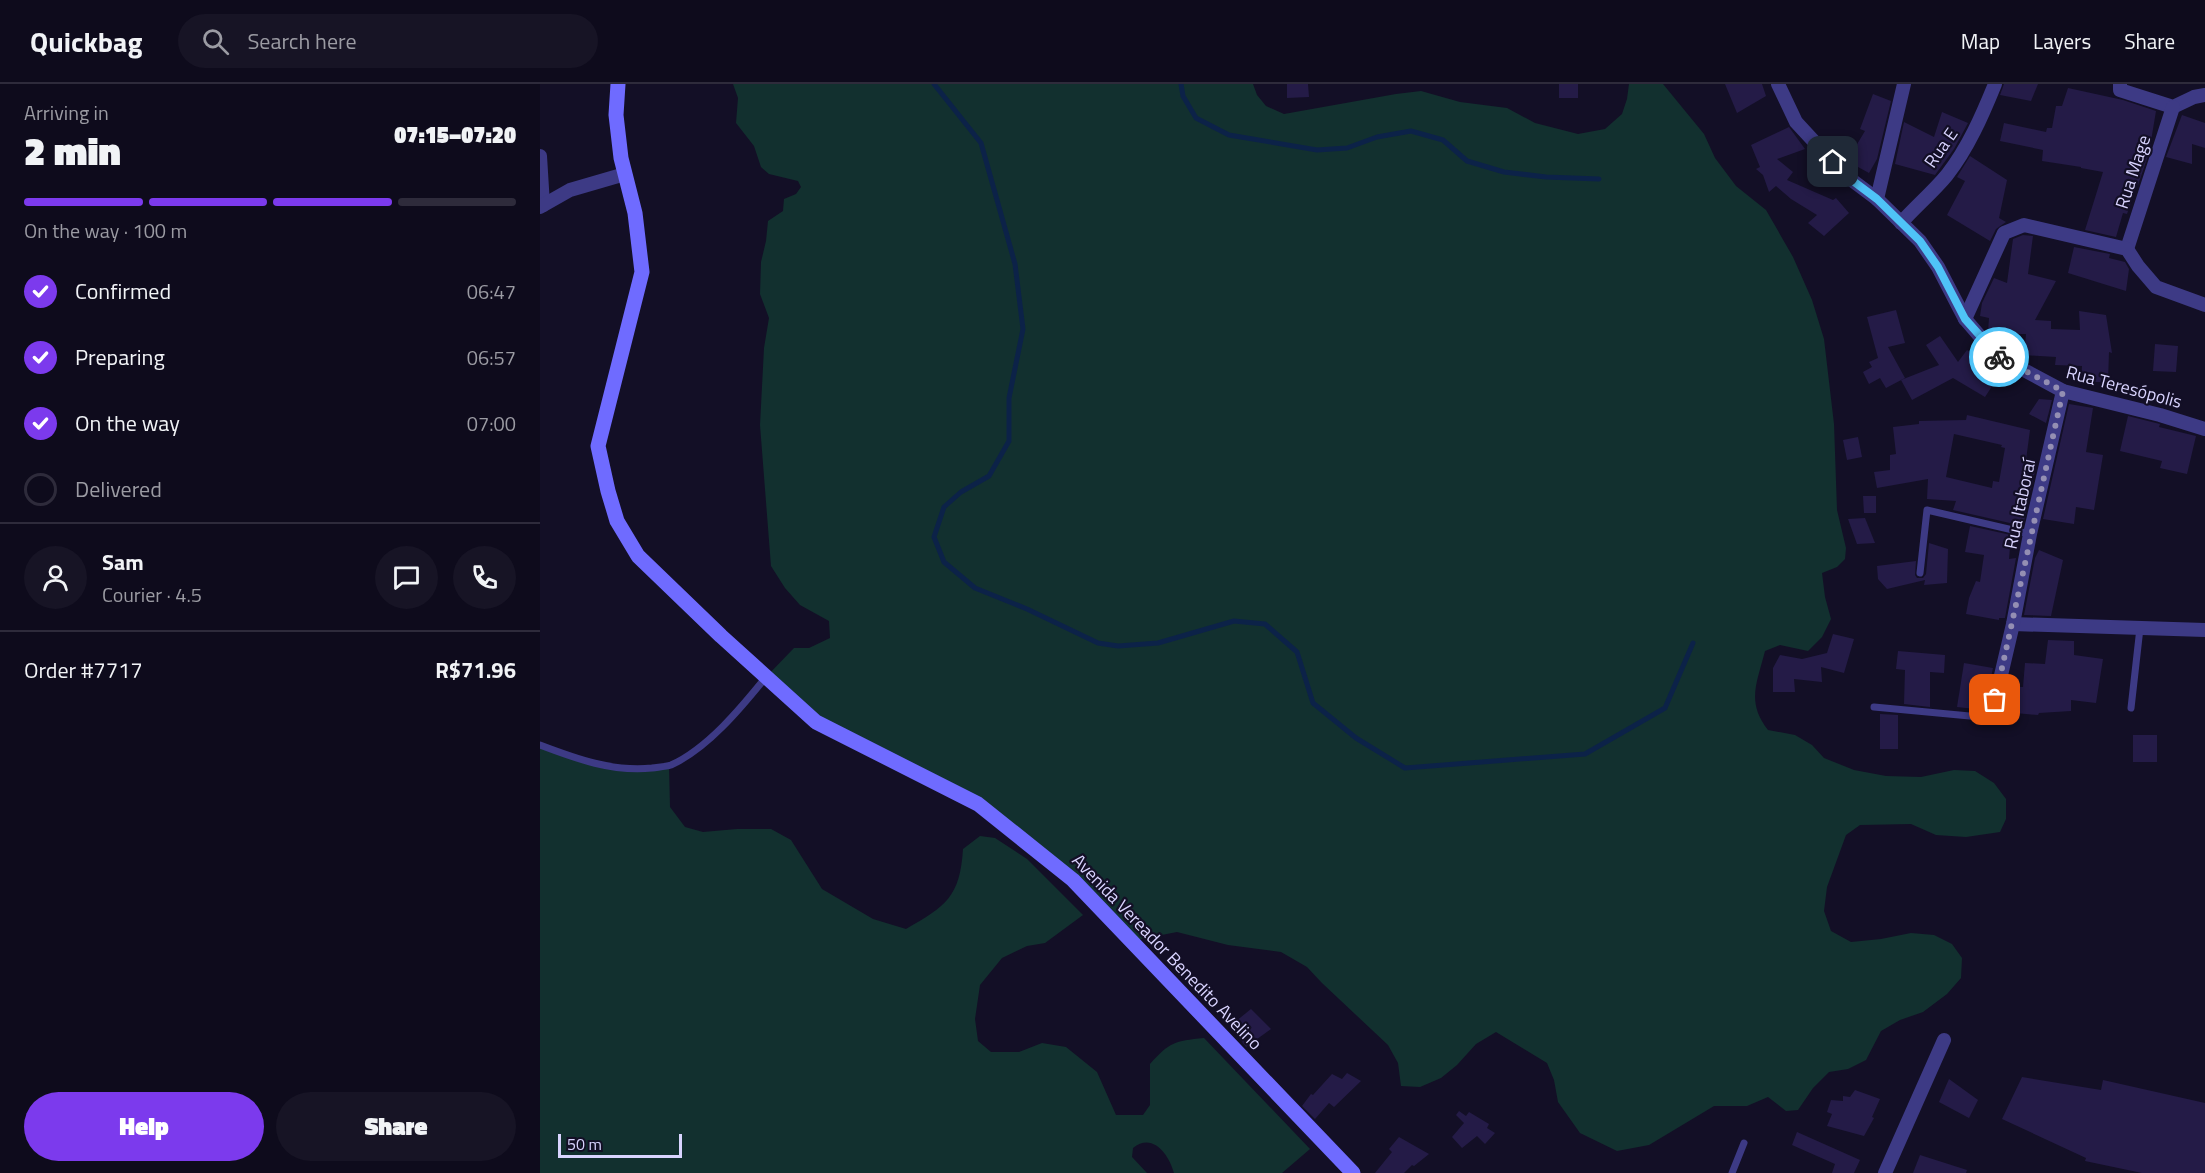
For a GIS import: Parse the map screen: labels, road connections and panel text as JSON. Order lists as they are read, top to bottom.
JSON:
{
  "streets": {
    "main road": ["Avenida Vereador Benedito Avelino"],
    "street": [
      "Rua E",
      "Rua Mage",
      "Rua Teresópolis",
      "Rua Itaboraí"
    ]
  },
  "crossings": [
    ["Rua E", "Rua Teresópolis"],
    ["Rua Teresópolis", "Rua Itaboraí"]
  ],
  "scale_bar": "50 m",
  "page": {
    "header": "Quickbag",
    "search": "Search here",
    "nav": ["Map", "Layers", "Share"],
    "heading": ["2 min", "Arriving in", "07:15–07:20"],
    "panel": [
      "Sam",
      "Courier · 4.5",
      "Order #7717",
      "R$71.96"
    ],
    "bar": "On the way · 100 m",
    "list": [
      ["Confirmed", "06:47"],
      ["Preparing", "06:57"],
      ["On the way", "07:00"],
      "Delivered"
    ],
    "buttons": ["Help", "Share"],
    "scale": "50 m"
  }
}
